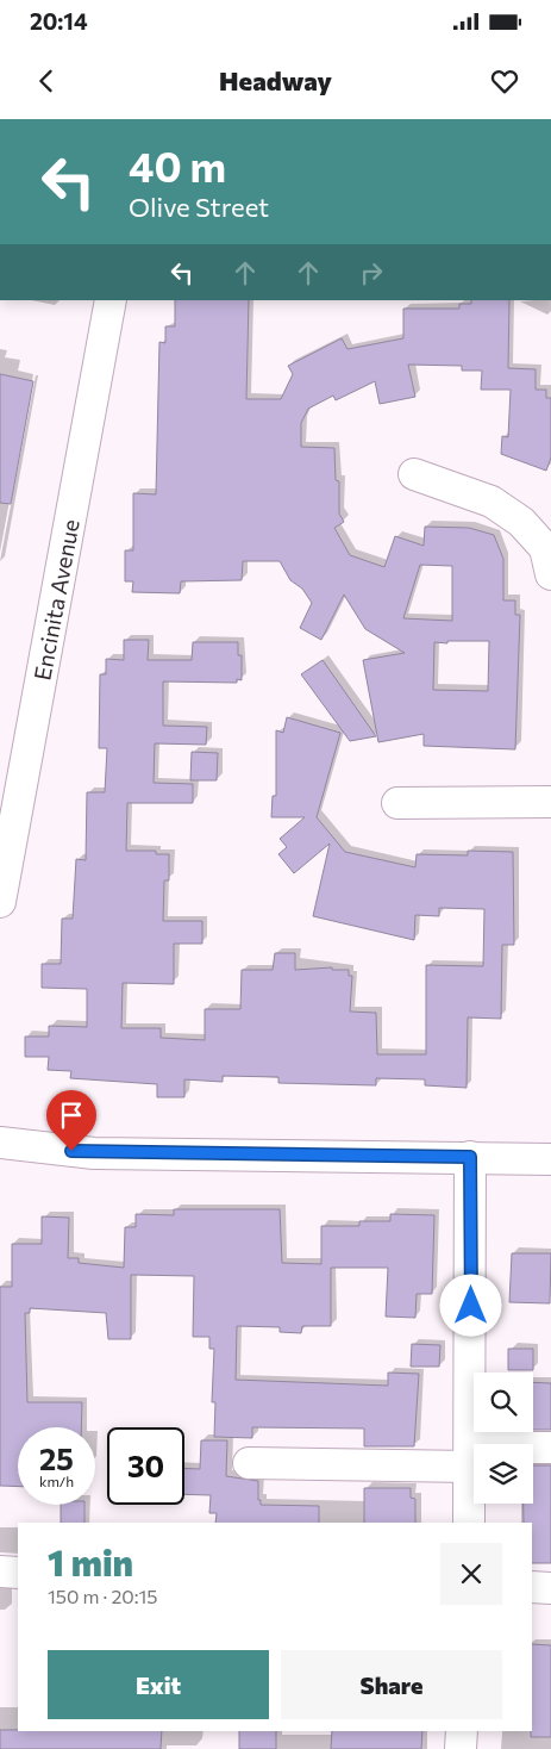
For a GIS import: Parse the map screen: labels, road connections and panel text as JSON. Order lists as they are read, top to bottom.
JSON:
{
  "streets": {
    "street": ["Encinita Avenue"]
  },
  "page": {
    "status": "20:14",
    "header": "Headway",
    "turn": ["40 m", "Olive Street"],
    "speed": "25 km/h",
    "limit": "30",
    "heading": ["1 min", "150 m · 20:15"],
    "buttons": ["Exit", "Share"]
  }
}
